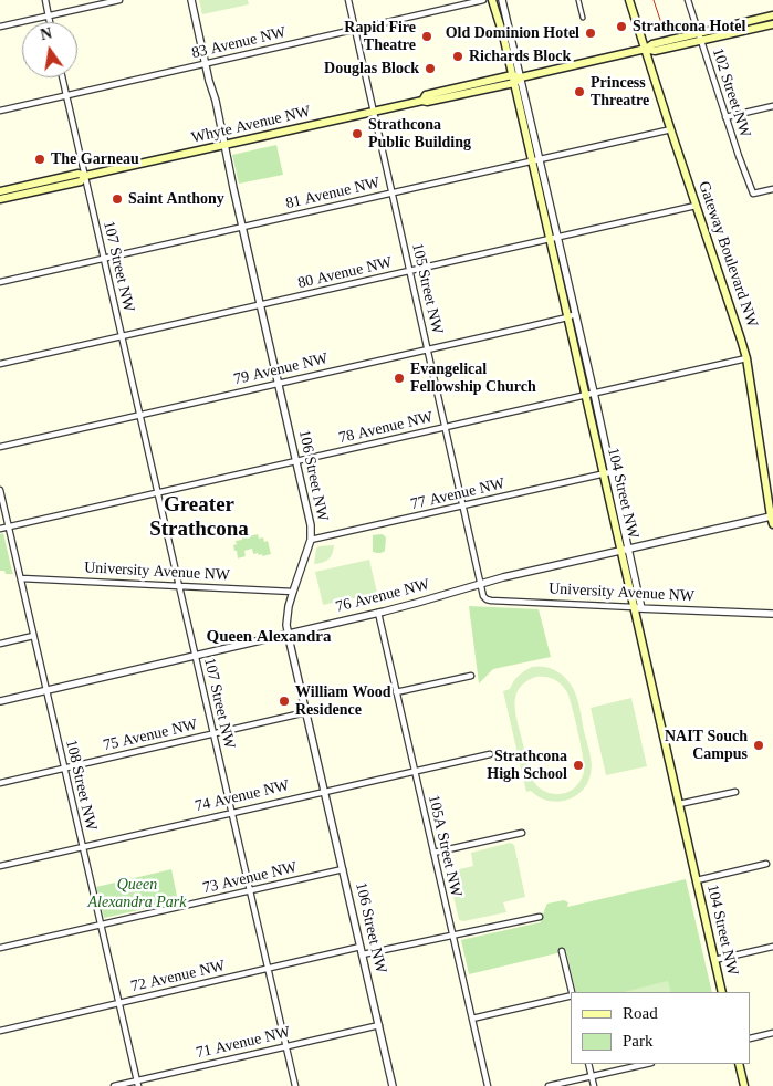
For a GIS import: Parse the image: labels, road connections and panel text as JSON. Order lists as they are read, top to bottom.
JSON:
{
  "streets": {
    "main road": ["Whyte Avenue NW", "Gateway Boulevard NW", "104 Street NW"],
    "street": [
      "83 Avenue NW",
      "102 Street NW",
      "81 Avenue NW",
      "107 Street NW",
      "80 Avenue NW",
      "105 Street NW",
      "79 Avenue NW",
      "78 Avenue NW",
      "106 Street NW",
      "77 Avenue NW",
      "University Avenue NW",
      "76 Avenue NW",
      "75 Avenue NW",
      "108 Street NW",
      "74 Avenue NW",
      "105A Street NW",
      "73 Avenue NW",
      "72 Avenue NW",
      "71 Avenue NW"
    ]
  },
  "crossings": [
    ["83 Avenue NW", "107 Street NW"],
    ["83 Avenue NW", "105 Street NW"],
    ["83 Avenue NW", "106 Street NW"],
    ["102 Street NW", "Whyte Avenue NW"],
    ["Whyte Avenue NW", "Gateway Boulevard NW"],
    ["Whyte Avenue NW", "107 Street NW"],
    ["Whyte Avenue NW", "105 Street NW"],
    ["Whyte Avenue NW", "106 Street NW"],
    ["Whyte Avenue NW", "104 Street NW"],
    ["81 Avenue NW", "Gateway Boulevard NW"],
    ["81 Avenue NW", "107 Street NW"],
    ["81 Avenue NW", "105 Street NW"],
    ["81 Avenue NW", "106 Street NW"],
    ["81 Avenue NW", "104 Street NW"],
    ["Gateway Boulevard NW", "80 Avenue NW"],
    ["Gateway Boulevard NW", "78 Avenue NW"],
    ["Gateway Boulevard NW", "76 Avenue NW"],
    ["107 Street NW", "80 Avenue NW"],
    ["107 Street NW", "79 Avenue NW"],
    ["107 Street NW", "78 Avenue NW"],
    ["107 Street NW", "University Avenue NW"],
    ["107 Street NW", "76 Avenue NW"],
    ["107 Street NW", "75 Avenue NW"],
    ["107 Street NW", "74 Avenue NW"],
    ["107 Street NW", "73 Avenue NW"],
    ["107 Street NW", "72 Avenue NW"],
    ["107 Street NW", "71 Avenue NW"],
    ["80 Avenue NW", "105 Street NW"],
    ["80 Avenue NW", "106 Street NW"],
    ["80 Avenue NW", "104 Street NW"],
    ["105 Street NW", "79 Avenue NW"],
    ["105 Street NW", "78 Avenue NW"],
    ["105 Street NW", "77 Avenue NW"],
    ["105 Street NW", "University Avenue NW"],
    ["105 Street NW", "76 Avenue NW"],
    ["79 Avenue NW", "106 Street NW"],
    ["79 Avenue NW", "104 Street NW"],
    ["78 Avenue NW", "106 Street NW"],
    ["78 Avenue NW", "104 Street NW"],
    ["78 Avenue NW", "108 Street NW"],
    ["106 Street NW", "77 Avenue NW"],
    ["106 Street NW", "University Avenue NW"],
    ["106 Street NW", "76 Avenue NW"],
    ["106 Street NW", "75 Avenue NW"],
    ["106 Street NW", "74 Avenue NW"],
    ["106 Street NW", "73 Avenue NW"],
    ["106 Street NW", "72 Avenue NW"],
    ["106 Street NW", "71 Avenue NW"],
    ["104 Street NW", "77 Avenue NW"],
    ["104 Street NW", "University Avenue NW"],
    ["104 Street NW", "76 Avenue NW"],
    ["University Avenue NW", "76 Avenue NW"],
    ["University Avenue NW", "108 Street NW"],
    ["76 Avenue NW", "108 Street NW"],
    ["76 Avenue NW", "105A Street NW"],
    ["75 Avenue NW", "108 Street NW"],
    ["108 Street NW", "74 Avenue NW"],
    ["108 Street NW", "73 Avenue NW"],
    ["108 Street NW", "72 Avenue NW"],
    ["108 Street NW", "71 Avenue NW"],
    ["74 Avenue NW", "105A Street NW"]
  ],
  "districts": ["Greater Strathcona", "Queen Alexandra"],
  "parks": ["Queen Alexandra Park"],
  "places": [
    "Strathcona Hotel",
    "Old Dominion Hotel",
    "Rapid Fire Theatre",
    "Richards Block",
    "Douglas Block",
    "Princess Threatre",
    "Strathcona Public Building",
    "The Garneau",
    "Saint Anthony",
    "Evangelical Fellowship Church",
    "William Wood Residence",
    "NAIT Souch Campus",
    "Strathcona High School"
  ],
  "legend": ["Road", "Park"],
  "north": "top"
}
